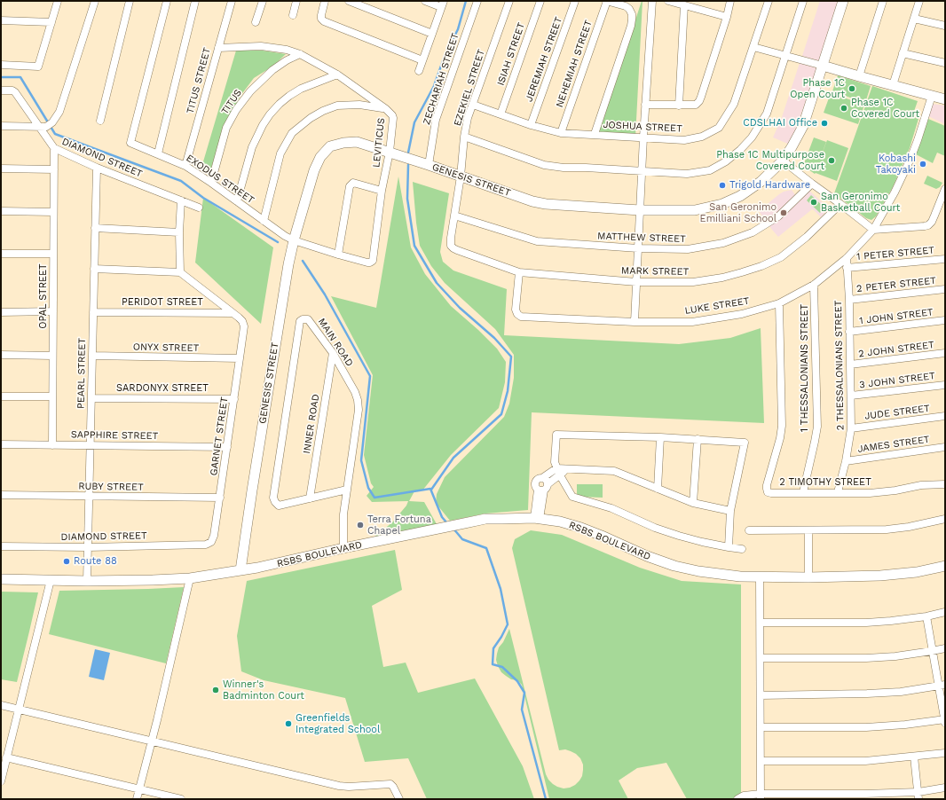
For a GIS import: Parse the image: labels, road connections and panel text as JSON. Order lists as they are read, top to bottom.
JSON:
{
  "streets": {
    "street": [
      "ISIAH STREET",
      "JEREMIAH STREET",
      "NEHEMIAH STREET",
      "ZECHARIAH STREET",
      "TITUS STREET",
      "EZEKIEL STREET",
      "TITUS",
      "JOSHUA STREET",
      "LEVITICUS",
      "DIAMOND STREET",
      "EXODUS STREET",
      "GENESIS STREET",
      "MATTHEW STREET",
      "1 PETER STREET",
      "MARK STREET",
      "2 PETER STREET",
      "OPAL STREET",
      "PERIDOT STREET",
      "LUKE STREET",
      "1 JOHN STREET",
      "MAIN ROAD",
      "ONYX STREET",
      "2 JOHN STREET",
      "2 THESSALONIANS STREET",
      "1 THESSALONIANS STREET",
      "PEARL STREET",
      "3 JOHN STREET",
      "SARDONYX STREET",
      "JUDE STREET",
      "INNER ROAD",
      "SAPPHIRE STREET",
      "GARNET STREET",
      "JAMES STREET",
      "2 TIMOTHY STREET",
      "RUBY STREET",
      "RSBS BOULEVARD"
    ]
  },
  "crossings": [
    ["ISIAH STREET", "JOSHUA STREET"],
    ["JEREMIAH STREET", "JOSHUA STREET"],
    ["NEHEMIAH STREET", "JOSHUA STREET"],
    ["ZECHARIAH STREET", "GENESIS STREET"],
    ["TITUS STREET", "LEVITICUS"],
    ["TITUS STREET", "EXODUS STREET"],
    ["EZEKIEL STREET", "JOSHUA STREET"],
    ["EZEKIEL STREET", "GENESIS STREET"],
    ["EZEKIEL STREET", "MATTHEW STREET"],
    ["EZEKIEL STREET", "MARK STREET"],
    ["TITUS", "LEVITICUS"],
    ["TITUS", "EXODUS STREET"],
    ["LEVITICUS", "EXODUS STREET"],
    ["LEVITICUS", "GENESIS STREET"],
    ["DIAMOND STREET", "OPAL STREET"],
    ["DIAMOND STREET", "PEARL STREET"],
    ["DIAMOND STREET", "GARNET STREET"],
    ["EXODUS STREET", "GENESIS STREET"],
    ["GENESIS STREET", "RSBS BOULEVARD"],
    ["1 PETER STREET", "2 THESSALONIANS STREET"],
    ["MARK STREET", "LUKE STREET"],
    ["2 PETER STREET", "2 THESSALONIANS STREET"],
    ["OPAL STREET", "SAPPHIRE STREET"],
    ["PERIDOT STREET", "PEARL STREET"],
    ["PERIDOT STREET", "GARNET STREET"],
    ["LUKE STREET", "2 THESSALONIANS STREET"],
    ["LUKE STREET", "1 THESSALONIANS STREET"],
    ["LUKE STREET", "2 TIMOTHY STREET"],
    ["1 JOHN STREET", "2 THESSALONIANS STREET"],
    ["MAIN ROAD", "INNER ROAD"],
    ["MAIN ROAD", "RSBS BOULEVARD"],
    ["ONYX STREET", "PEARL STREET"],
    ["ONYX STREET", "GARNET STREET"],
    ["2 JOHN STREET", "2 THESSALONIANS STREET"],
    ["2 THESSALONIANS STREET", "3 JOHN STREET"],
    ["2 THESSALONIANS STREET", "JUDE STREET"],
    ["2 THESSALONIANS STREET", "JAMES STREET"],
    ["2 THESSALONIANS STREET", "2 TIMOTHY STREET"],
    ["1 THESSALONIANS STREET", "2 TIMOTHY STREET"],
    ["PEARL STREET", "SARDONYX STREET"],
    ["PEARL STREET", "SAPPHIRE STREET"],
    ["PEARL STREET", "RUBY STREET"],
    ["PEARL STREET", "RSBS BOULEVARD"],
    ["SARDONYX STREET", "GARNET STREET"],
    ["SAPPHIRE STREET", "GARNET STREET"],
    ["GARNET STREET", "RUBY STREET"]
  ],
  "places": [
    "Phase 1C Open Court",
    "Phase 1C Covered Court",
    "CDSLHAI Office",
    "Phase 1C Multipurpose Covered Court",
    "Kobashi Takoyaki",
    "Trigold Hardware",
    "San Geronimo Basketball Court",
    "San Geronimo Emilliani School",
    "Terra Fortuna Chapel",
    "Route 88",
    "Winner's Badminton Court",
    "Greenfields Integrated School"
  ]
}
